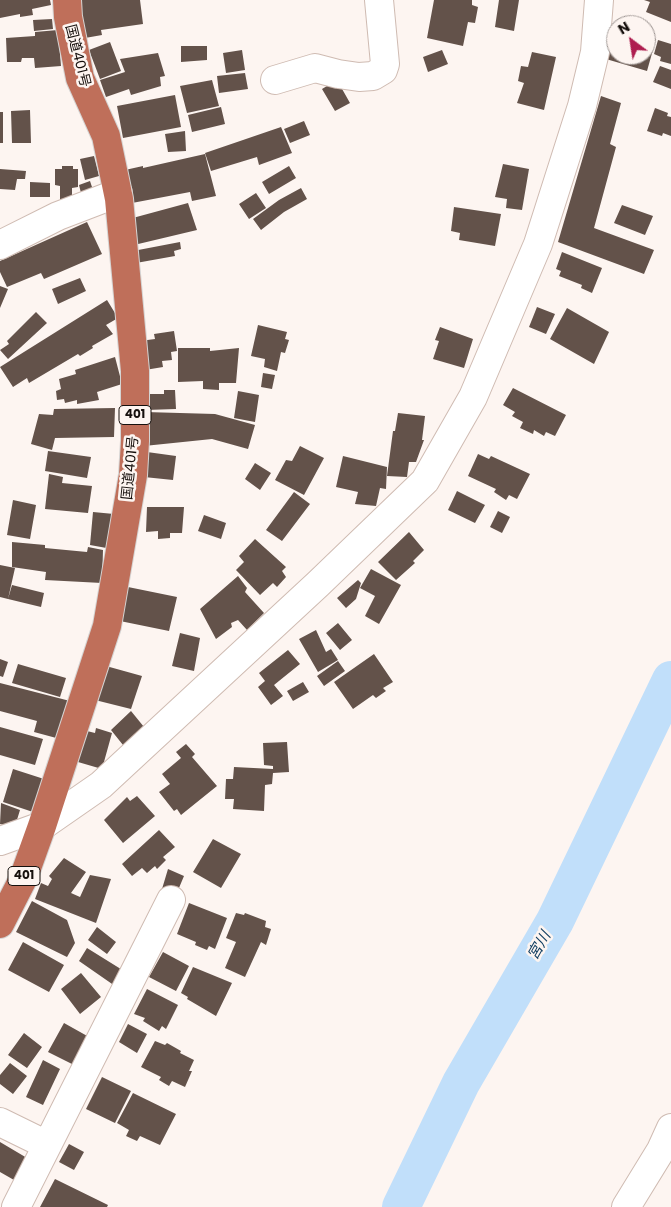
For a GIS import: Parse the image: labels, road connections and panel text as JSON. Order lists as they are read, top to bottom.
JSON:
{
  "streets": {
    "highway": ["国道401号", "401"]
  },
  "water": ["宮川"],
  "north": "top left"
}
